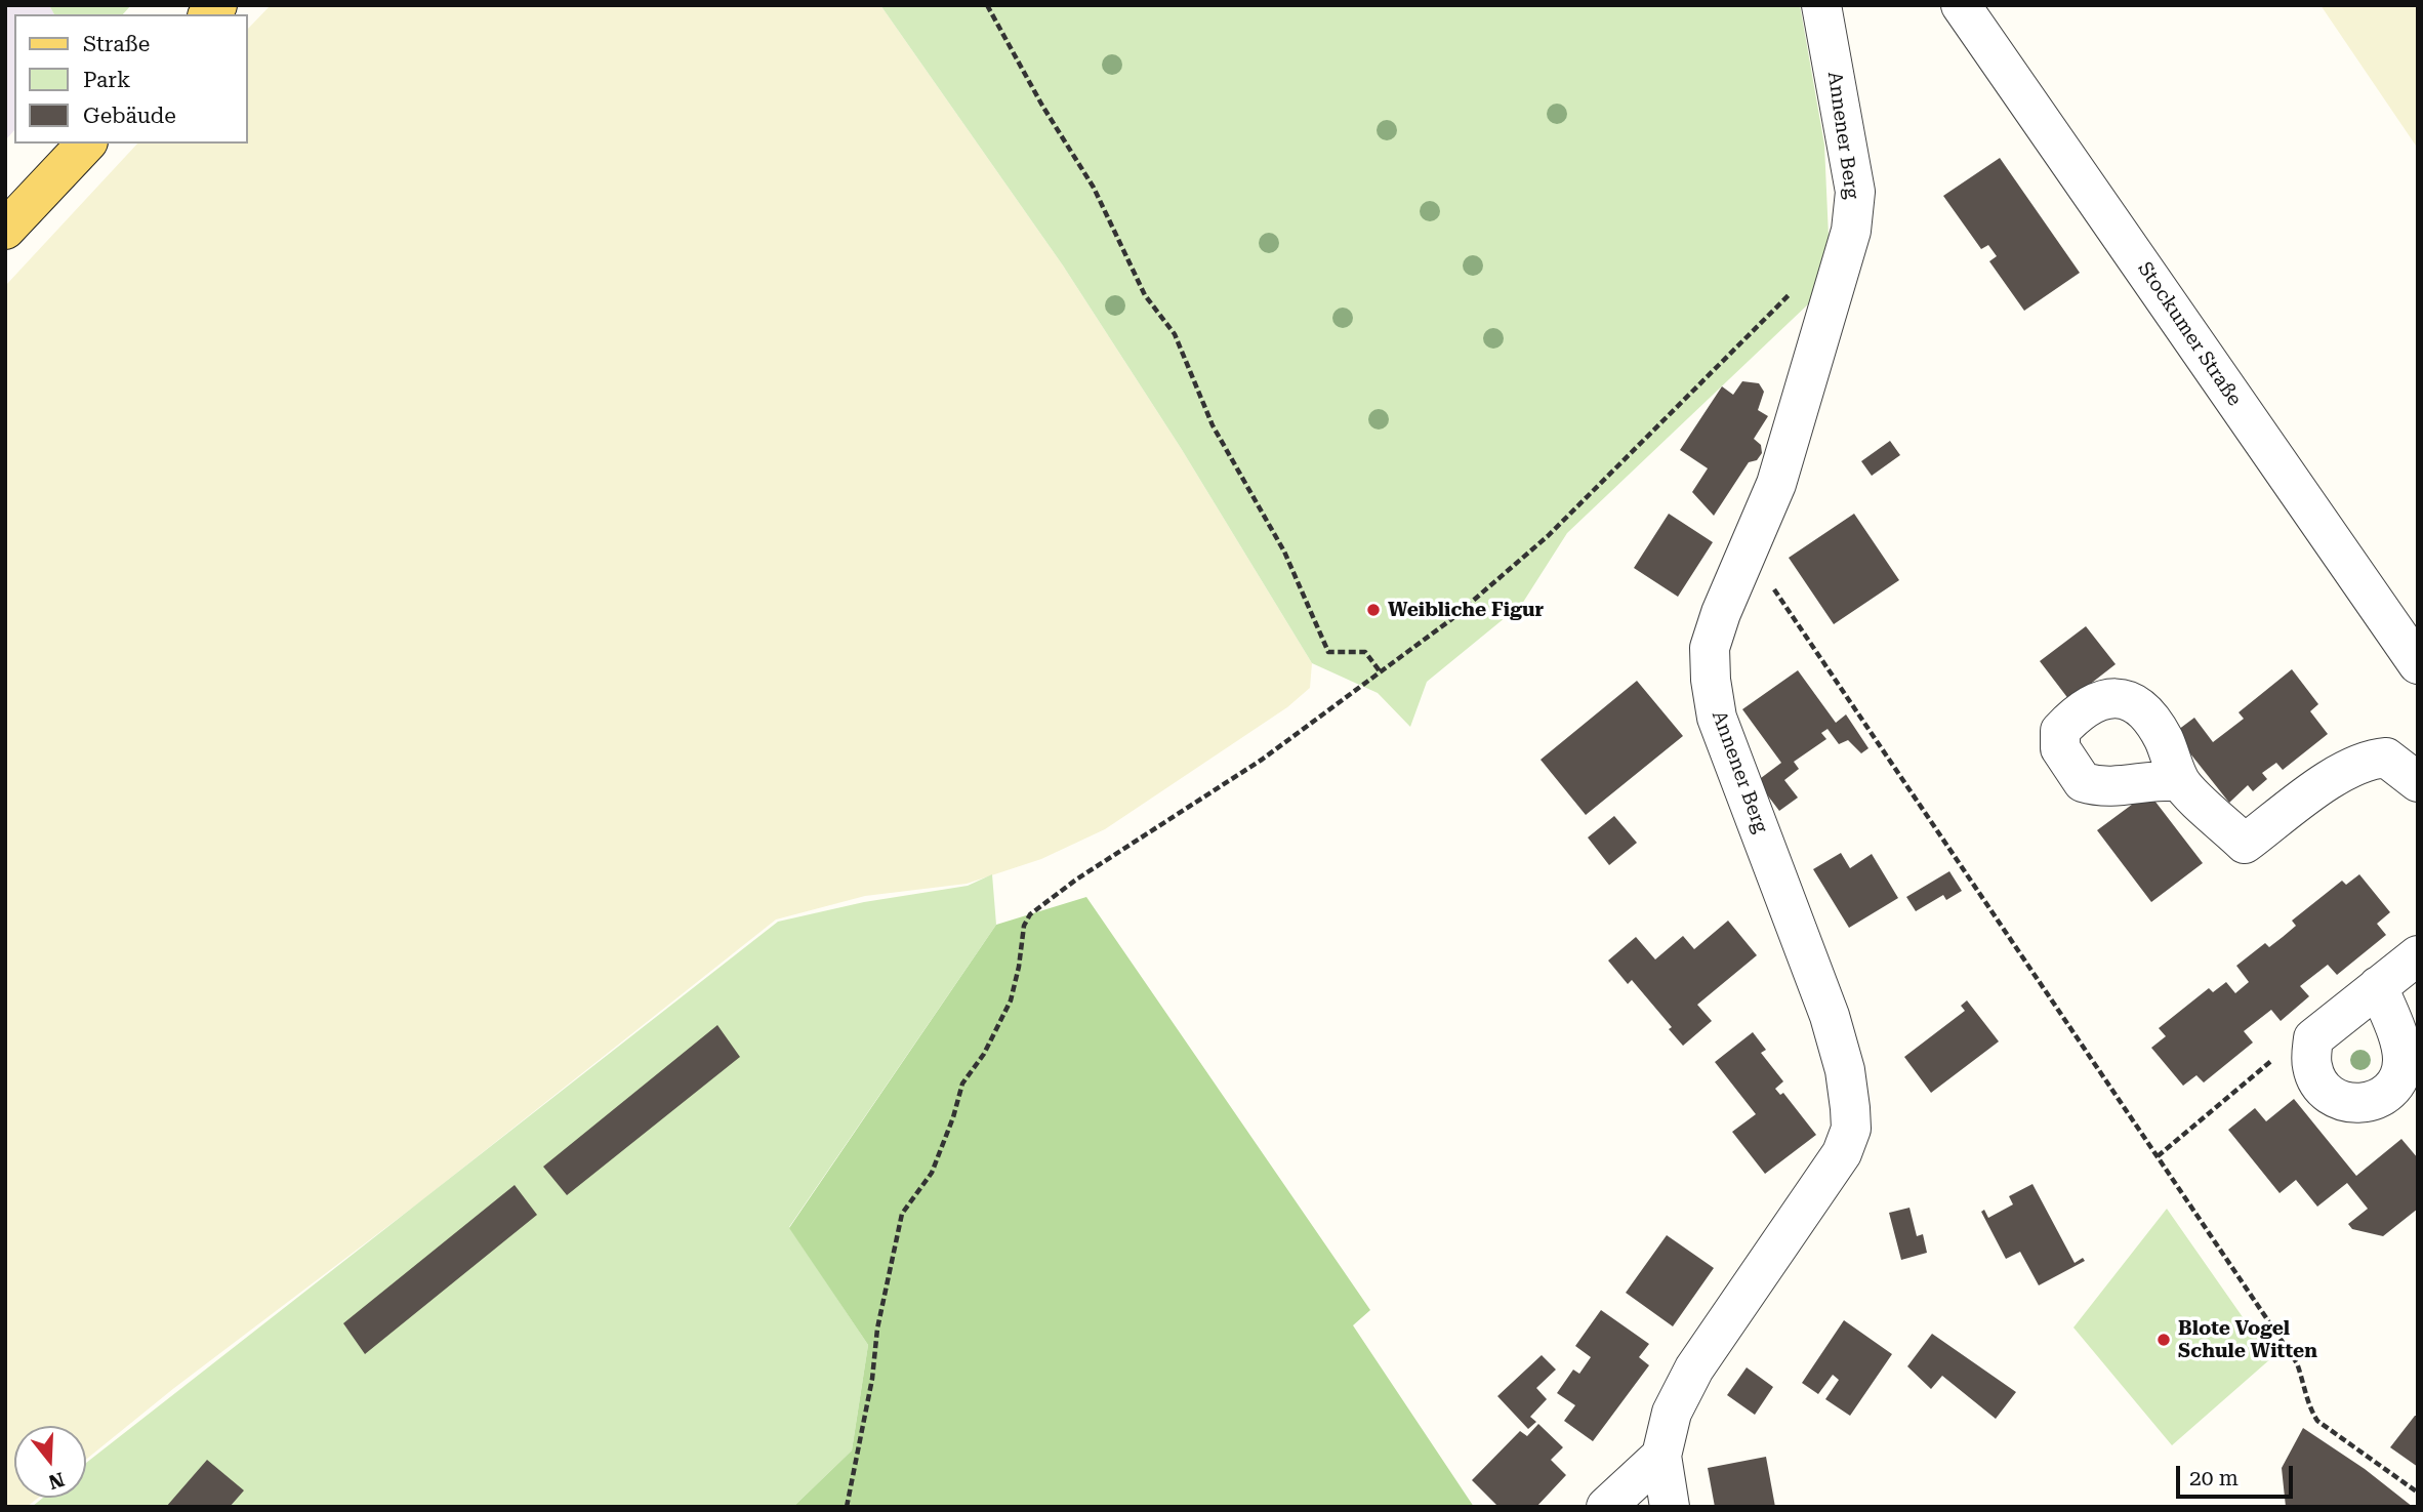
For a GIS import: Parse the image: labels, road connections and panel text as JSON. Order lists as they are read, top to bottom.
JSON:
{
  "streets": {
    "street": ["Annener Berg", "Stockumer Straße"]
  },
  "places": ["Weibliche Figur", "Blote Vogel Schule Witten"],
  "legend": ["Straße", "Park", "Gebäude"],
  "scale_bar": "20 m",
  "north": "bottom"
}
